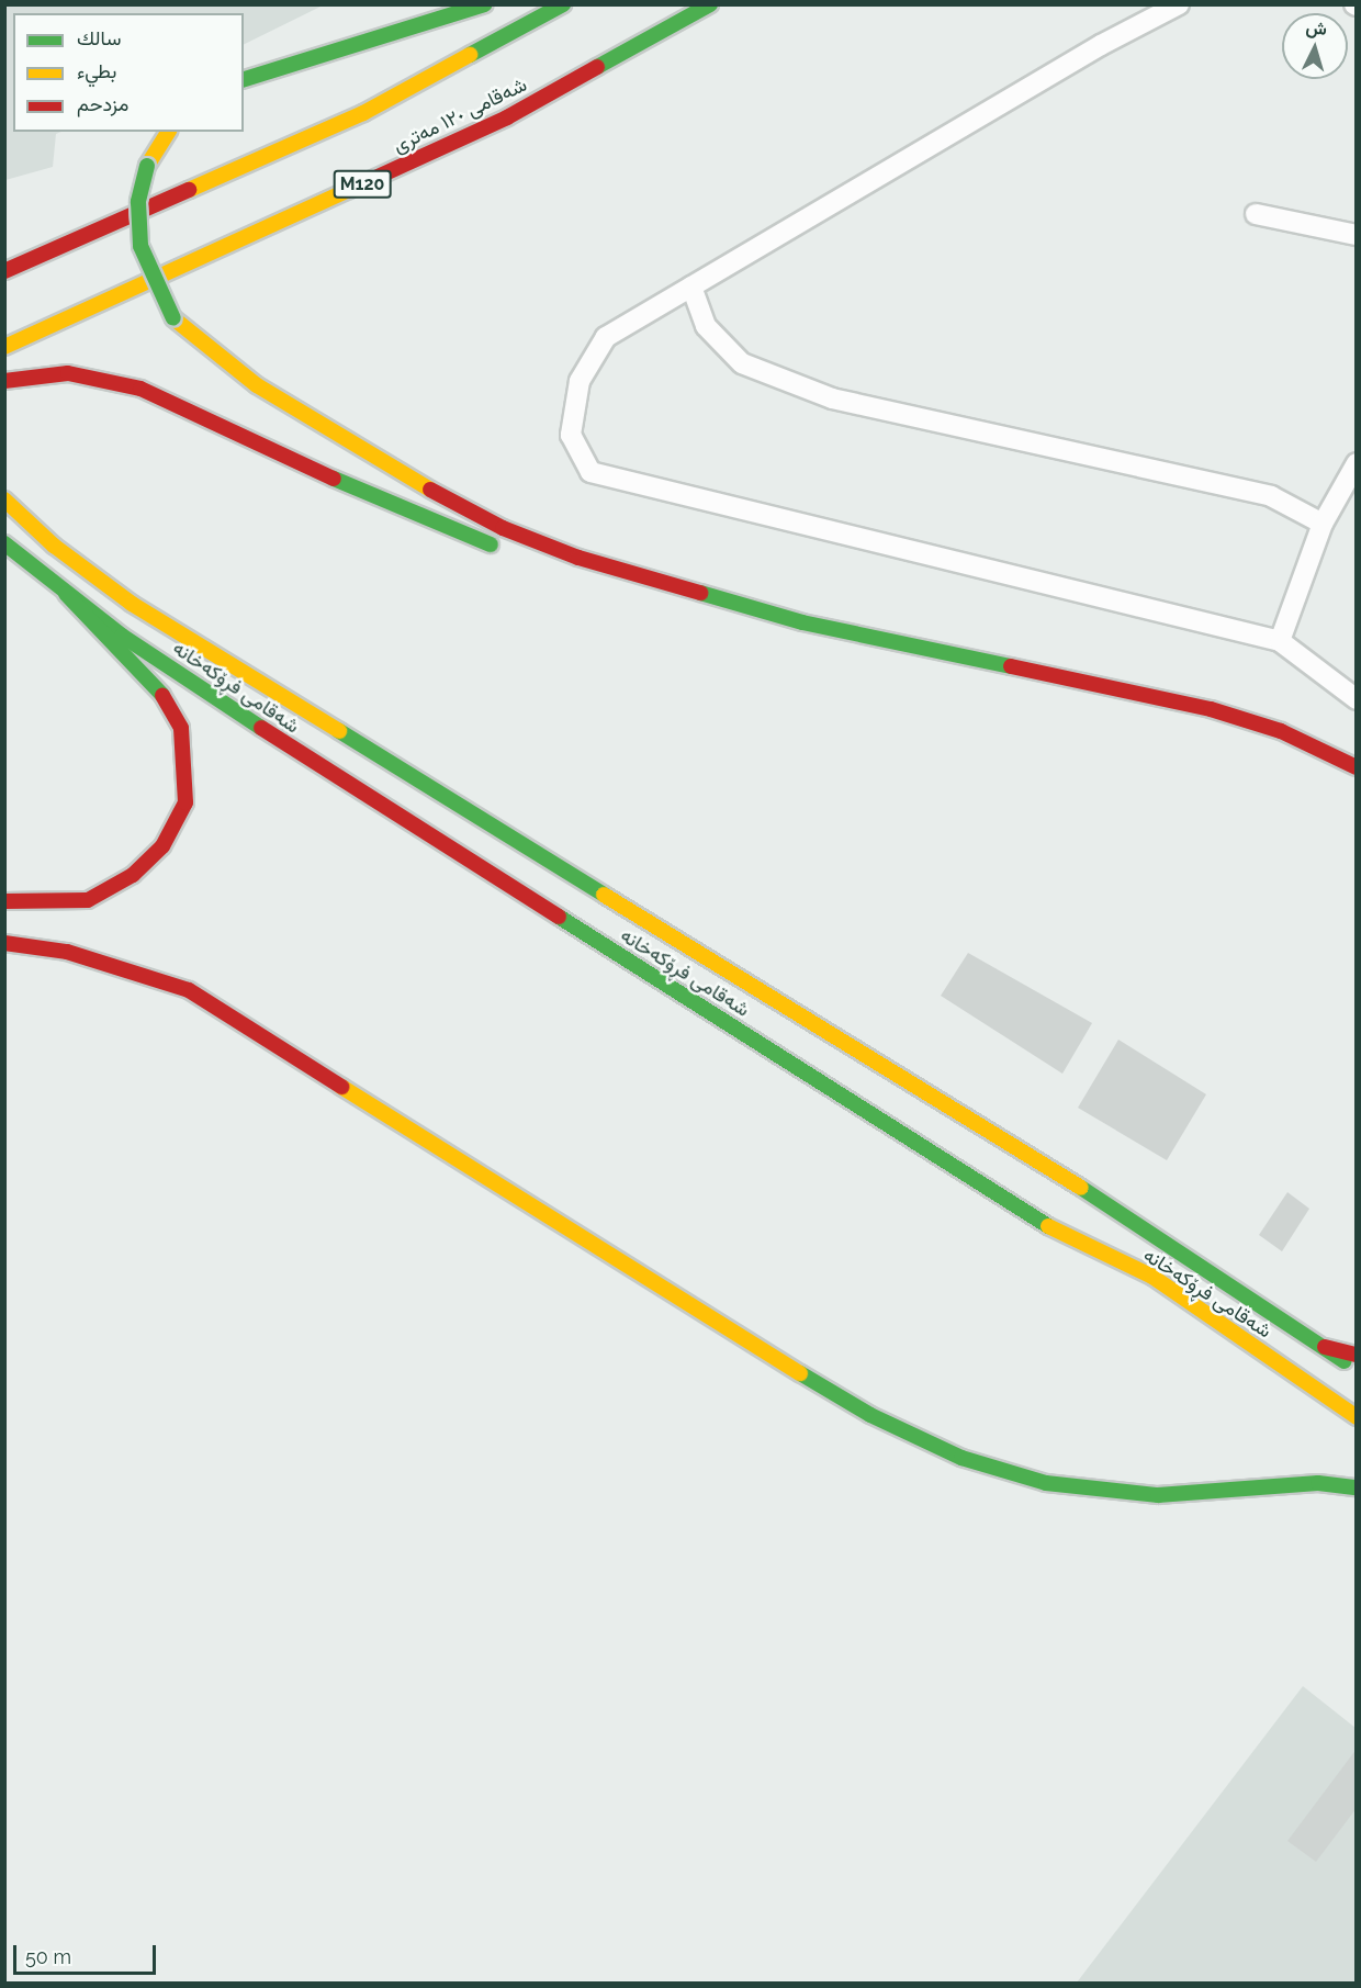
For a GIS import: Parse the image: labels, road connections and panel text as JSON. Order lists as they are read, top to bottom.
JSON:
{
  "streets": {
    "main road": ["شەقامی ١٢٠ مەتری", "M120", "شەقامی فڕۆکەخانە"]
  },
  "legend": ["سالك", "بطيء", "مزدحم"],
  "scale_bar": "50 m",
  "north": "top"
}
